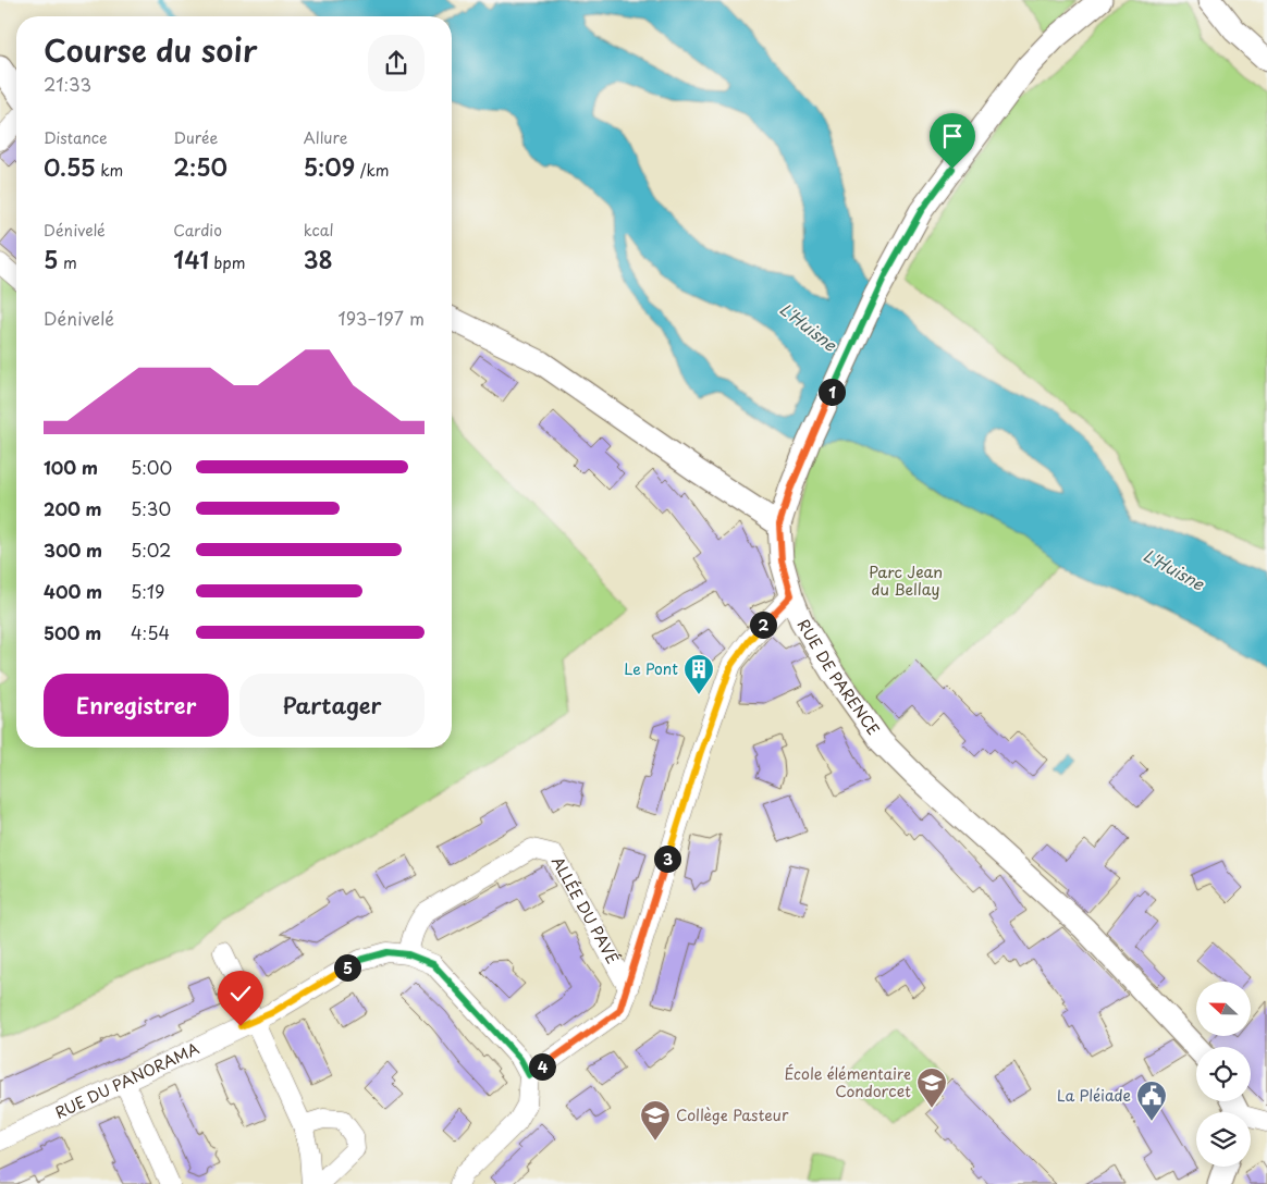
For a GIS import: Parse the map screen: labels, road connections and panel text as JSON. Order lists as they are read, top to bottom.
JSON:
{
  "streets": {
    "street": ["RUE DE PARENCE", "ALLÉE DU PAVÉ", "RUE DU PANORAMA"]
  },
  "crossings": [
    ["ALLÉE DU PAVÉ", "RUE DU PANORAMA"]
  ],
  "water": ["L'Huisne"],
  "parks": ["Parc Jean du Bellay"],
  "places": {
    "building": ["Le Pont"],
    "school or university": ["École élémentaire Condorcet", "Collège Pasteur"],
    "public building": ["La Pléiade"]
  },
  "north": "left",
  "page": {
    "heading": ["Course du soir", "21:33"],
    "stats": [
      ["Distance", "0.55 km"],
      ["Durée", "2:50"],
      ["Allure", "5:09 /km"],
      ["Dénivelé", "5 m"],
      ["Cardio", "141 bpm"],
      ["kcal", "38"]
    ],
    "chart": ["Dénivelé", "193–197 m"],
    "pins": [
      "1",
      "2",
      "3",
      "5",
      "4"
    ],
    "list": [
      {
        "name": "100 m",
        "note": "5:00"
      },
      {
        "name": "200 m",
        "note": "5:30"
      },
      {
        "name": "300 m",
        "note": "5:02"
      },
      {
        "name": "400 m",
        "note": "5:19"
      },
      {
        "name": "500 m",
        "note": "4:54"
      }
    ],
    "buttons": ["Enregistrer", "Partager"]
  }
}
